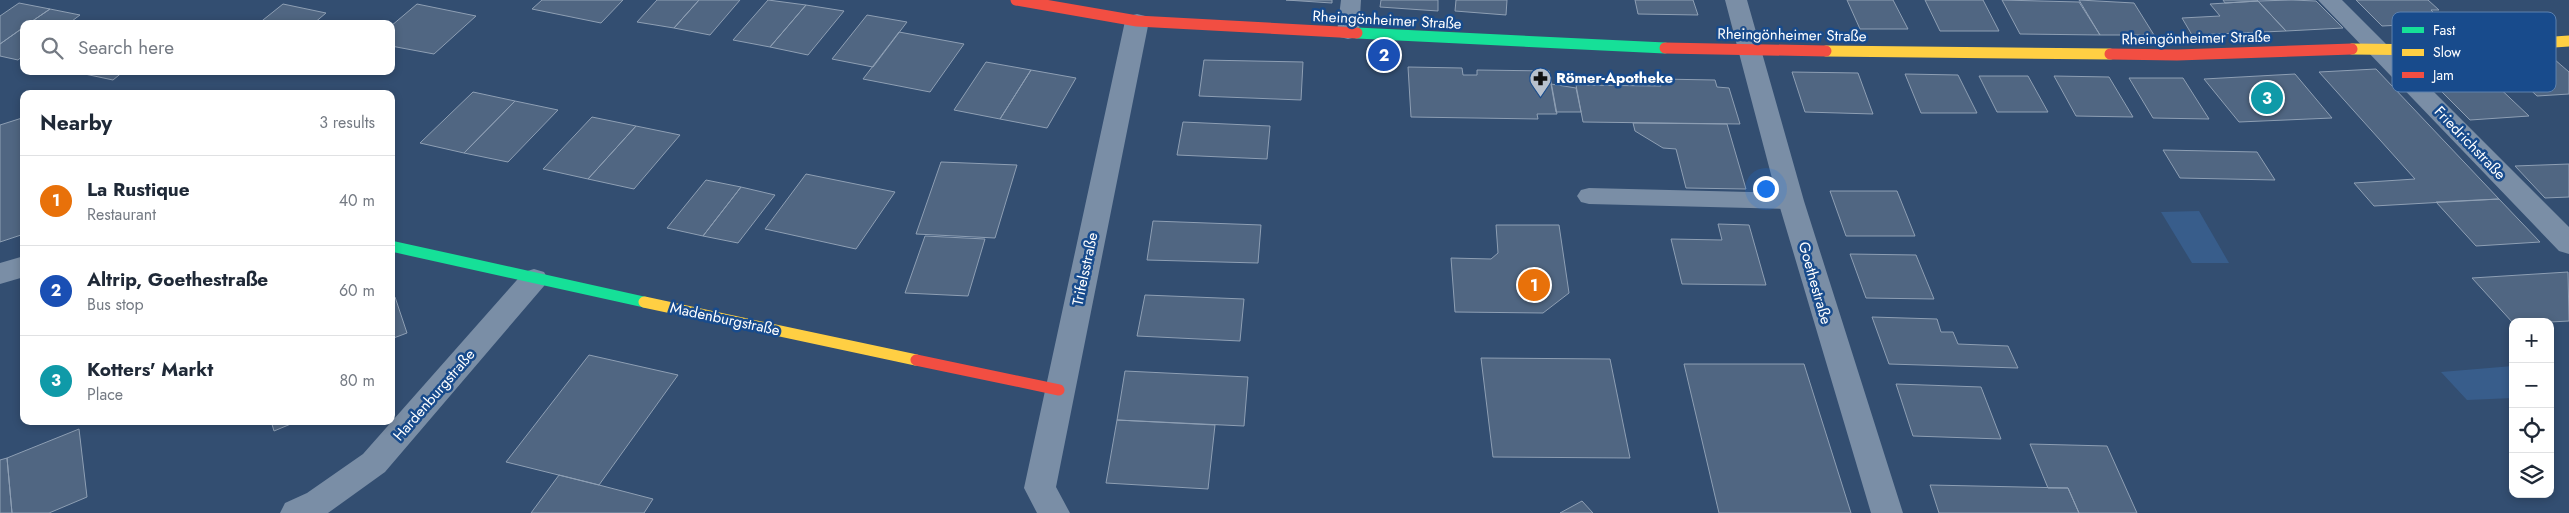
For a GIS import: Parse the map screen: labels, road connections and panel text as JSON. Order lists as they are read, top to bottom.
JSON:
{
  "streets": {
    "street": [
      "Rheingönheimer Straße",
      "Friedrichstraße",
      "Trifelsstraße",
      "Goethestraße",
      "Madenburgstraße",
      "Hardenburgstraße"
    ]
  },
  "crossings": [
    ["Rheingönheimer Straße", "Friedrichstraße"],
    ["Rheingönheimer Straße", "Trifelsstraße"],
    ["Rheingönheimer Straße", "Goethestraße"],
    ["Trifelsstraße", "Madenburgstraße"],
    ["Madenburgstraße", "Hardenburgstraße"]
  ],
  "places": {
    "pharmacy": ["Römer-Apotheke"]
  },
  "legend": ["Fast", "Slow", "Jam"],
  "page": {
    "search": "Search here",
    "pins": ["2", "3", "1"],
    "heading": ["Nearby", "3 results"],
    "list": [
      {
        "mark": "1",
        "name": "La Rustique",
        "note": "Restaurant",
        "value": "40 m"
      },
      {
        "mark": "2",
        "name": "Altrip, Goethestraße",
        "note": "Bus stop",
        "value": "60 m"
      },
      {
        "mark": "3",
        "name": "Kotters' Markt",
        "note": "Place",
        "value": "80 m"
      }
    ],
    "map_buttons": ["+", "−"]
  }
}
